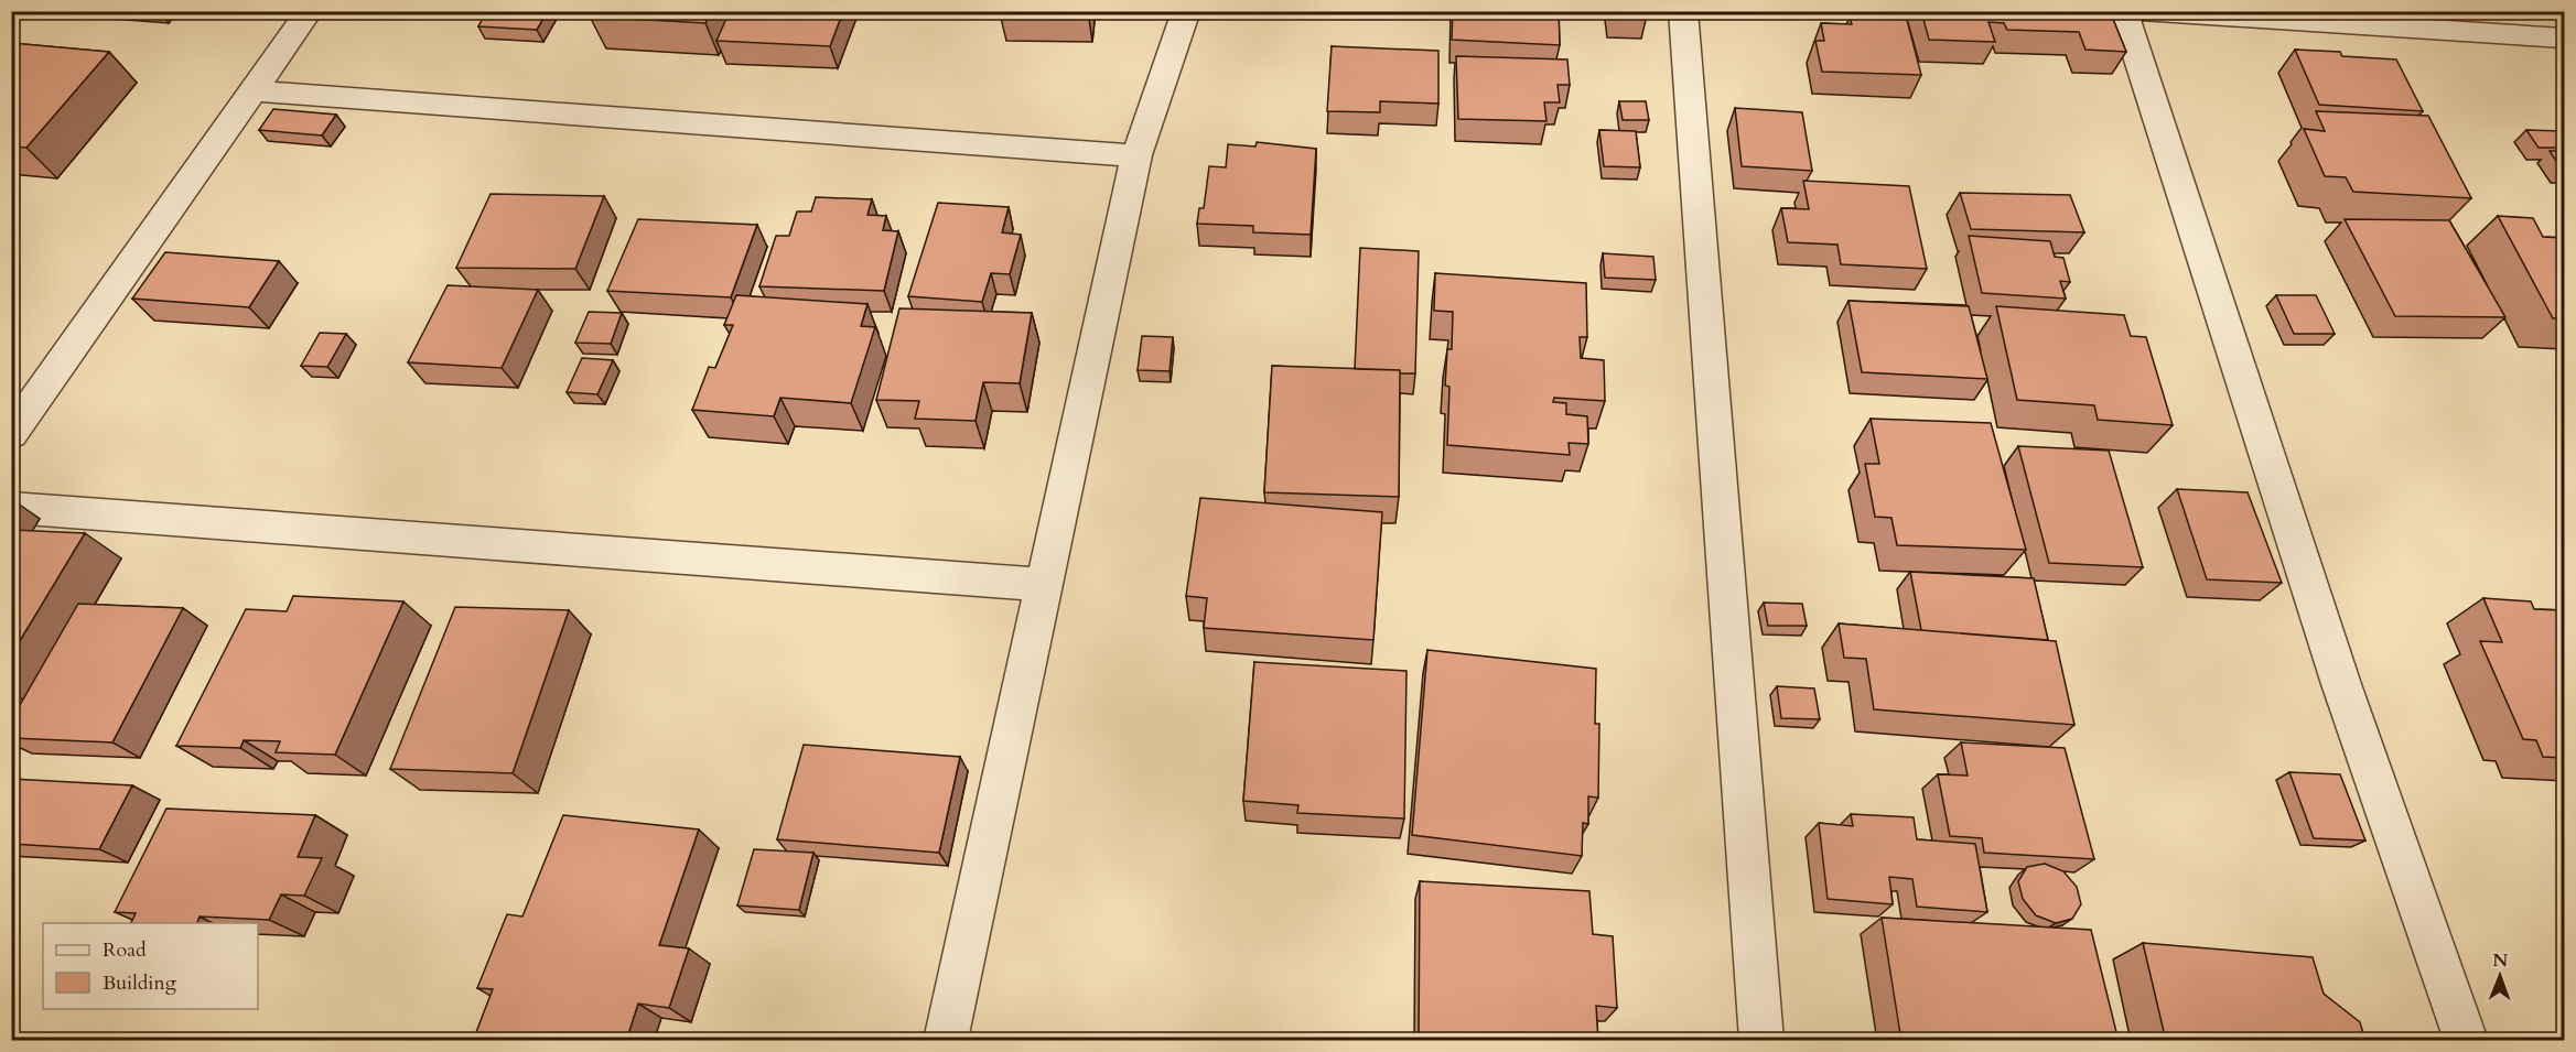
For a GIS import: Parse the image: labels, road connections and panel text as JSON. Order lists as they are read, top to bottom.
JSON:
{
  "legend": ["Road", "Building"],
  "north": "top"
}
